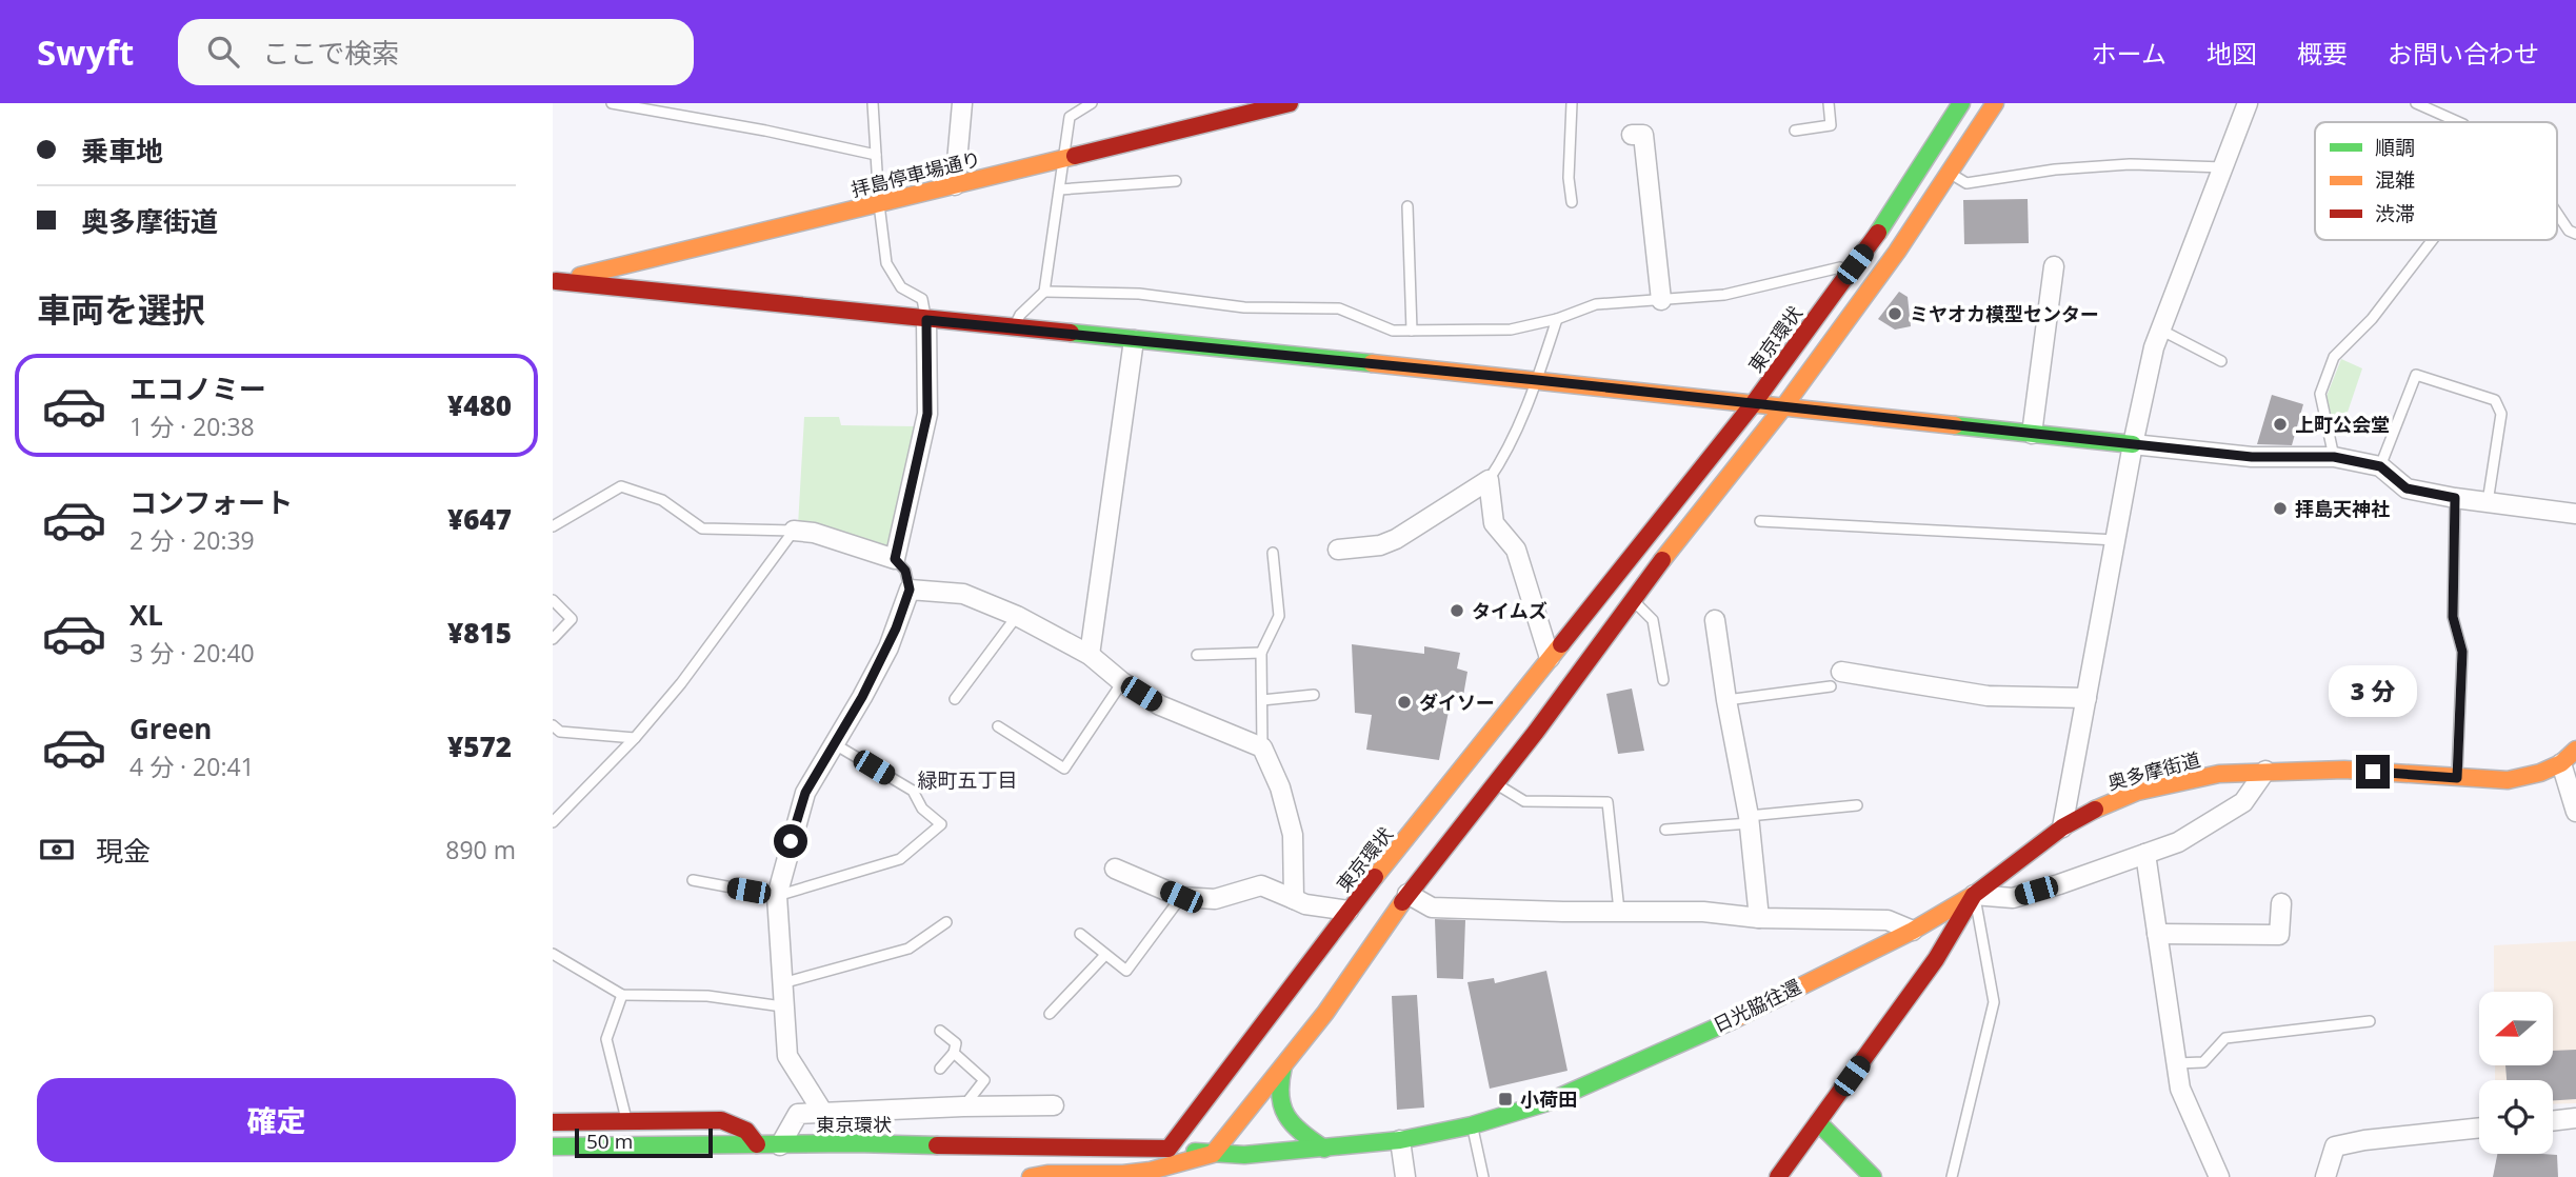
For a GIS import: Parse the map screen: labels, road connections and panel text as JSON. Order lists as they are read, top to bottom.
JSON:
{
  "streets": {
    "main road": [
      "拝島停車場通り",
      "東京環状",
      "奥多摩街道",
      "日光脇往還"
    ]
  },
  "crossings": [
    ["奥多摩街道", "日光脇往還"]
  ],
  "districts": ["緑町五丁目"],
  "places": {
    "other": [
      "ミヤオカ模型センター",
      "上町公会堂",
      "拝島天神社",
      "タイムズ",
      "ダイソー"
    ],
    "transit": ["小荷田"]
  },
  "legend": ["順調", "混雑", "渋滞"],
  "scale_bar": "50 m",
  "north": "left",
  "page": {
    "header": "Swyft",
    "search": "ここで検索",
    "nav": [
      "ホーム",
      "地図",
      "概要",
      "お問い合わせ"
    ],
    "banner": ["乗車地", "奥多摩街道"],
    "heading": "車両を選択",
    "list": [
      {
        "name": "エコノミー",
        "note": "1 分 · 20:38",
        "value": "¥480"
      },
      {
        "name": "コンフォート",
        "note": "2 分 · 20:39",
        "value": "¥647"
      },
      {
        "name": "XL",
        "note": "3 分 · 20:40",
        "value": "¥815"
      },
      {
        "name": "Green",
        "note": "4 分 · 20:41",
        "value": "¥572"
      }
    ],
    "bubble": "3 分",
    "pay": ["現金", "890 m"],
    "buttons": "確定",
    "scale": "50 m"
  }
}
